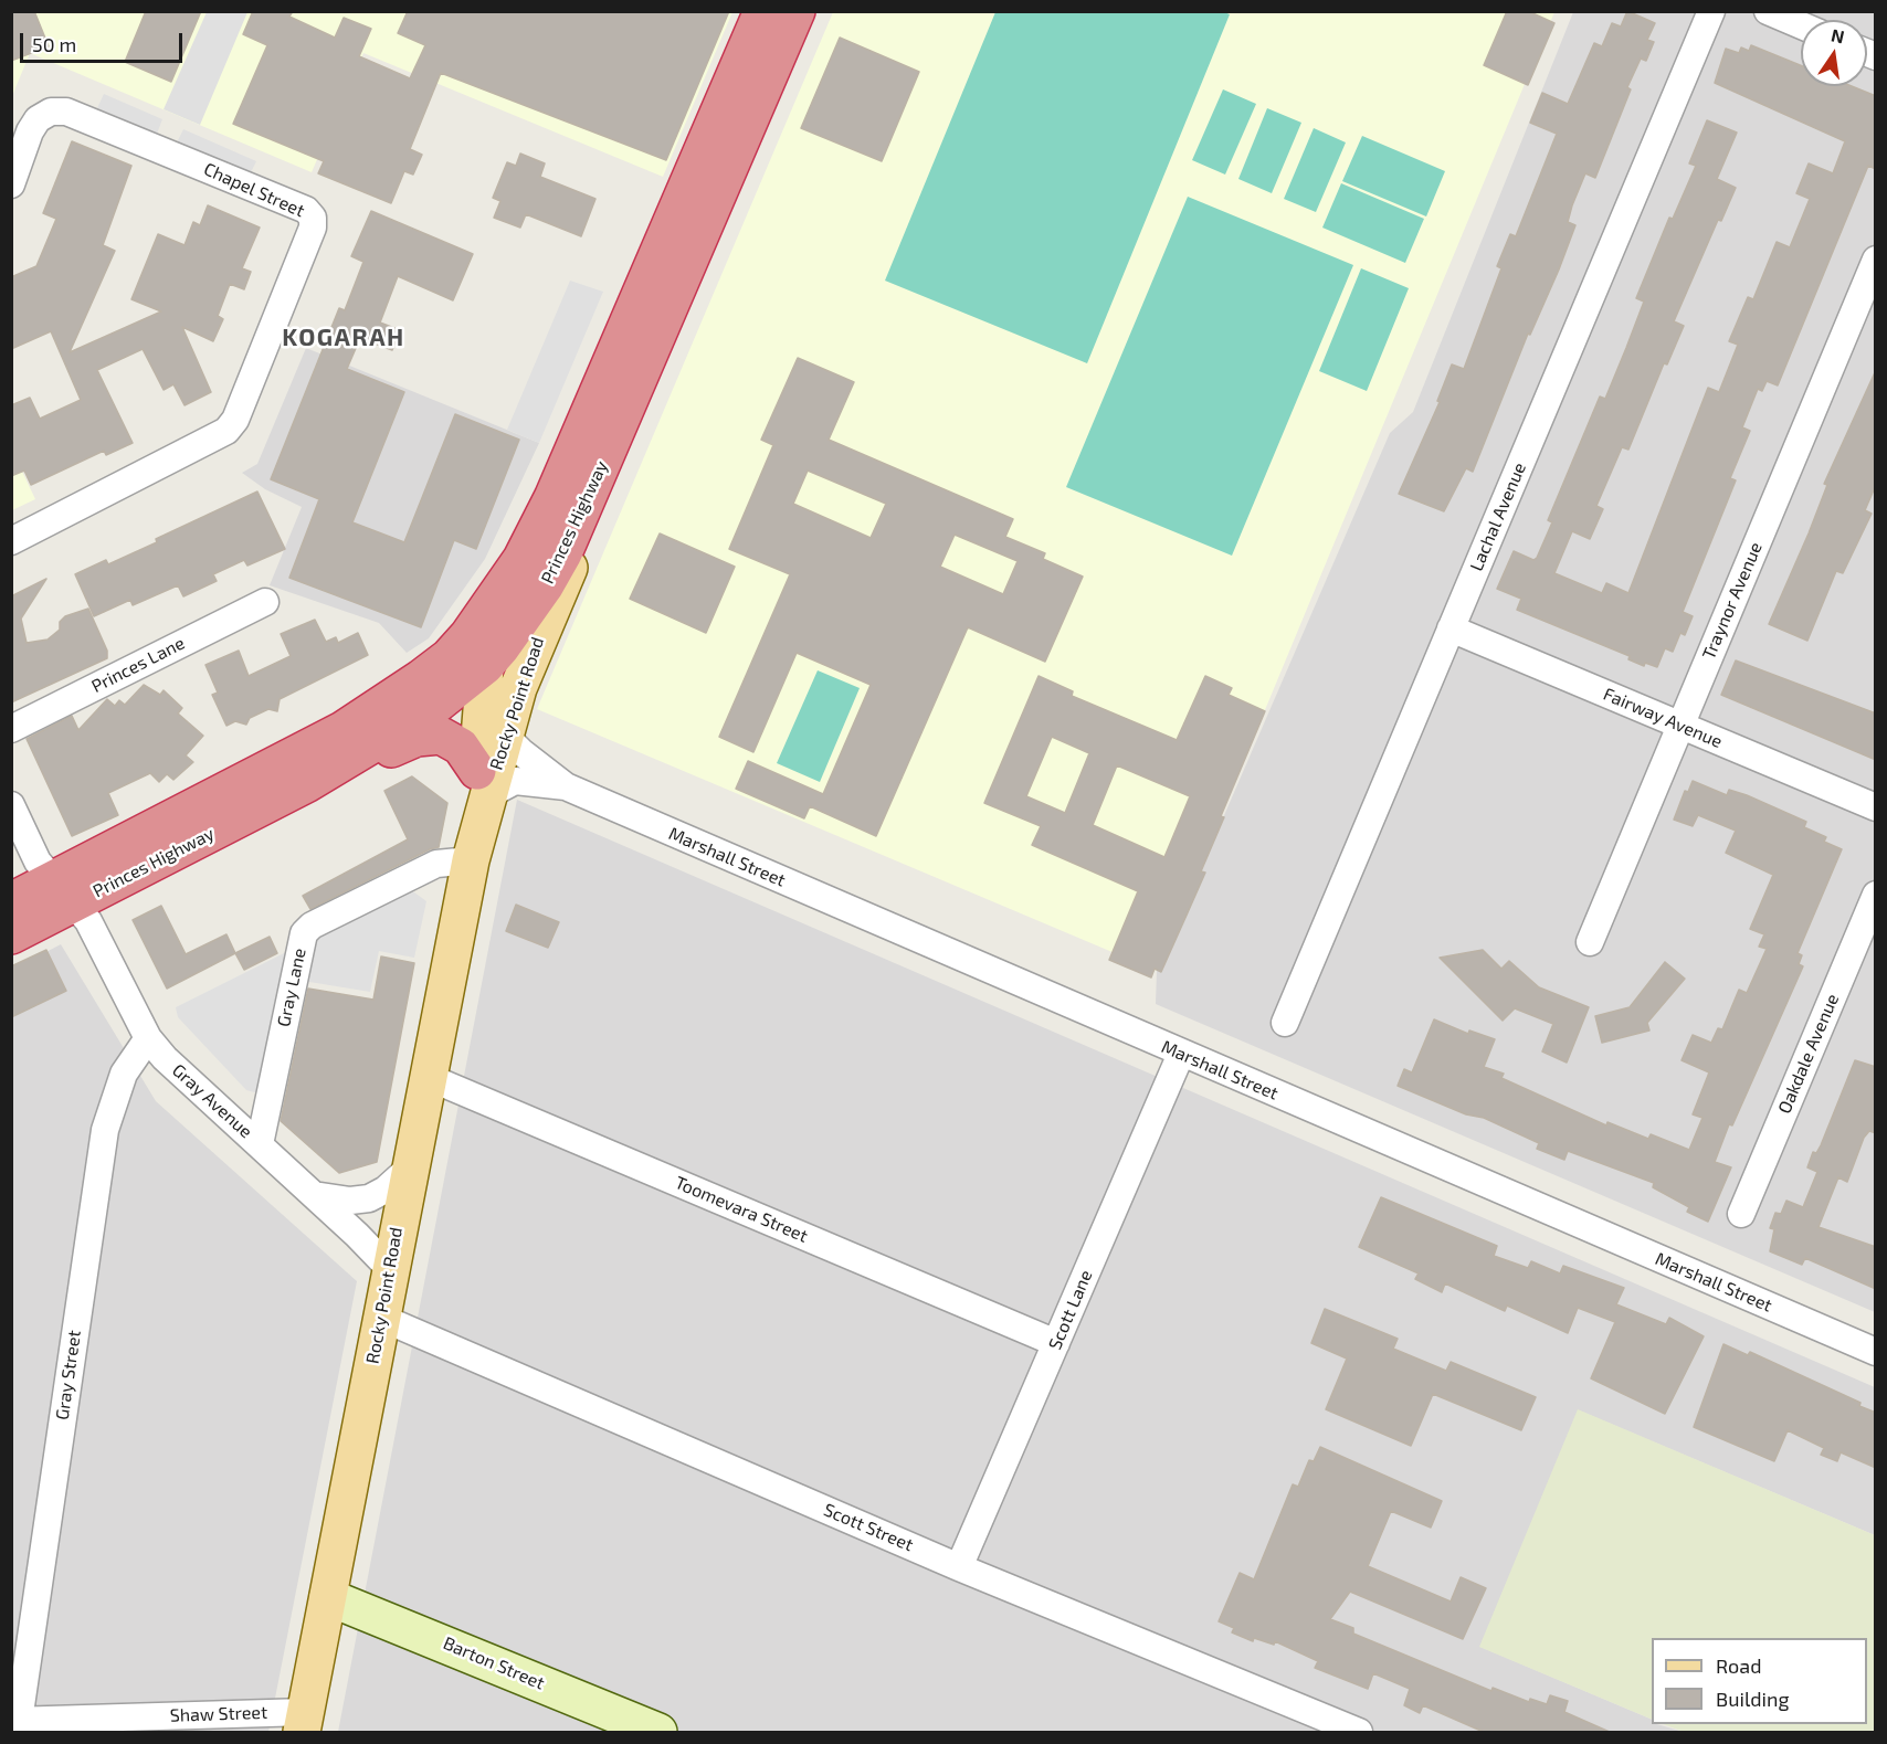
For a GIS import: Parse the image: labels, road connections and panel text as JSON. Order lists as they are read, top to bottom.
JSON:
{
  "streets": {
    "highway": ["Princes Highway"],
    "main road": ["Rocky Point Road"],
    "street": [
      "Chapel Street",
      "Lachal Avenue",
      "Traynor Avenue",
      "Princes Lane",
      "Fairway Avenue",
      "Marshall Street",
      "Gray Lane",
      "Oakdale Avenue",
      "Gray Avenue",
      "Toomevara Street",
      "Scott Lane",
      "Gray Street",
      "Scott Street",
      "Barton Street",
      "Shaw Street"
    ]
  },
  "crossings": [
    ["Lachal Avenue", "Fairway Avenue"],
    ["Princes Highway", "Rocky Point Road"],
    ["Princes Highway", "Gray Avenue"],
    ["Traynor Avenue", "Fairway Avenue"],
    ["Rocky Point Road", "Marshall Street"],
    ["Rocky Point Road", "Gray Lane"],
    ["Rocky Point Road", "Gray Avenue"],
    ["Rocky Point Road", "Toomevara Street"],
    ["Rocky Point Road", "Scott Street"],
    ["Rocky Point Road", "Barton Street"],
    ["Rocky Point Road", "Shaw Street"],
    ["Marshall Street", "Scott Lane"],
    ["Gray Lane", "Gray Avenue"],
    ["Gray Avenue", "Gray Street"],
    ["Toomevara Street", "Scott Lane"],
    ["Scott Lane", "Scott Street"],
    ["Gray Street", "Shaw Street"]
  ],
  "districts": ["KOGARAH"],
  "legend": ["Road", "Building"],
  "scale_bar": "50 m",
  "north": "top"
}
